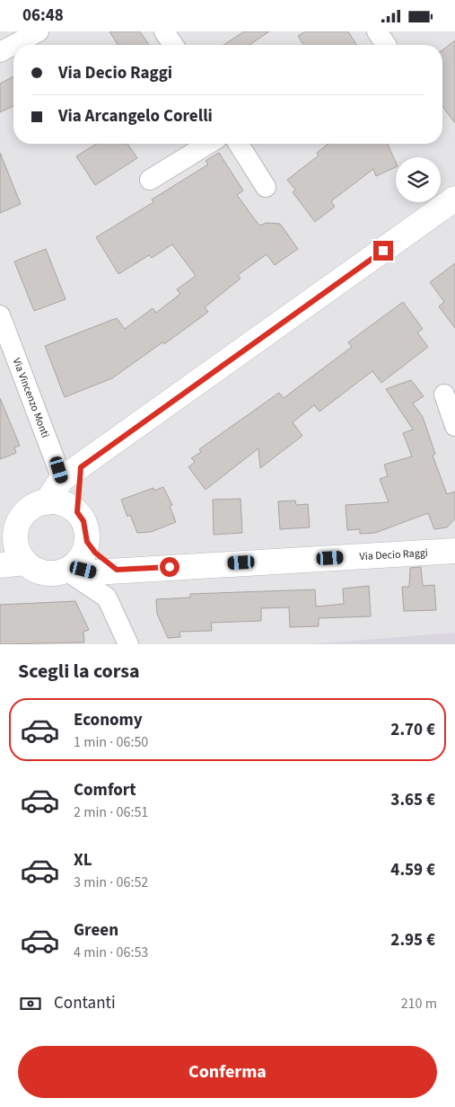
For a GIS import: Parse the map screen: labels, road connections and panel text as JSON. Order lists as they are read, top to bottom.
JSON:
{
  "streets": {
    "main road": ["Via Decio Raggi"],
    "street": ["Via Vincenzo Monti"]
  },
  "page": {
    "status": "06:48",
    "banner": ["Via Decio Raggi", "Via Arcangelo Corelli"],
    "heading": "Scegli la corsa",
    "list": [
      {
        "name": "Economy",
        "note": "1 min · 06:50",
        "value": "2.70 €"
      },
      {
        "name": "Comfort",
        "note": "2 min · 06:51",
        "value": "3.65 €"
      },
      {
        "name": "XL",
        "note": "3 min · 06:52",
        "value": "4.59 €"
      },
      {
        "name": "Green",
        "note": "4 min · 06:53",
        "value": "2.95 €"
      }
    ],
    "pay": ["Contanti", "210 m"],
    "buttons": "Conferma"
  }
}
